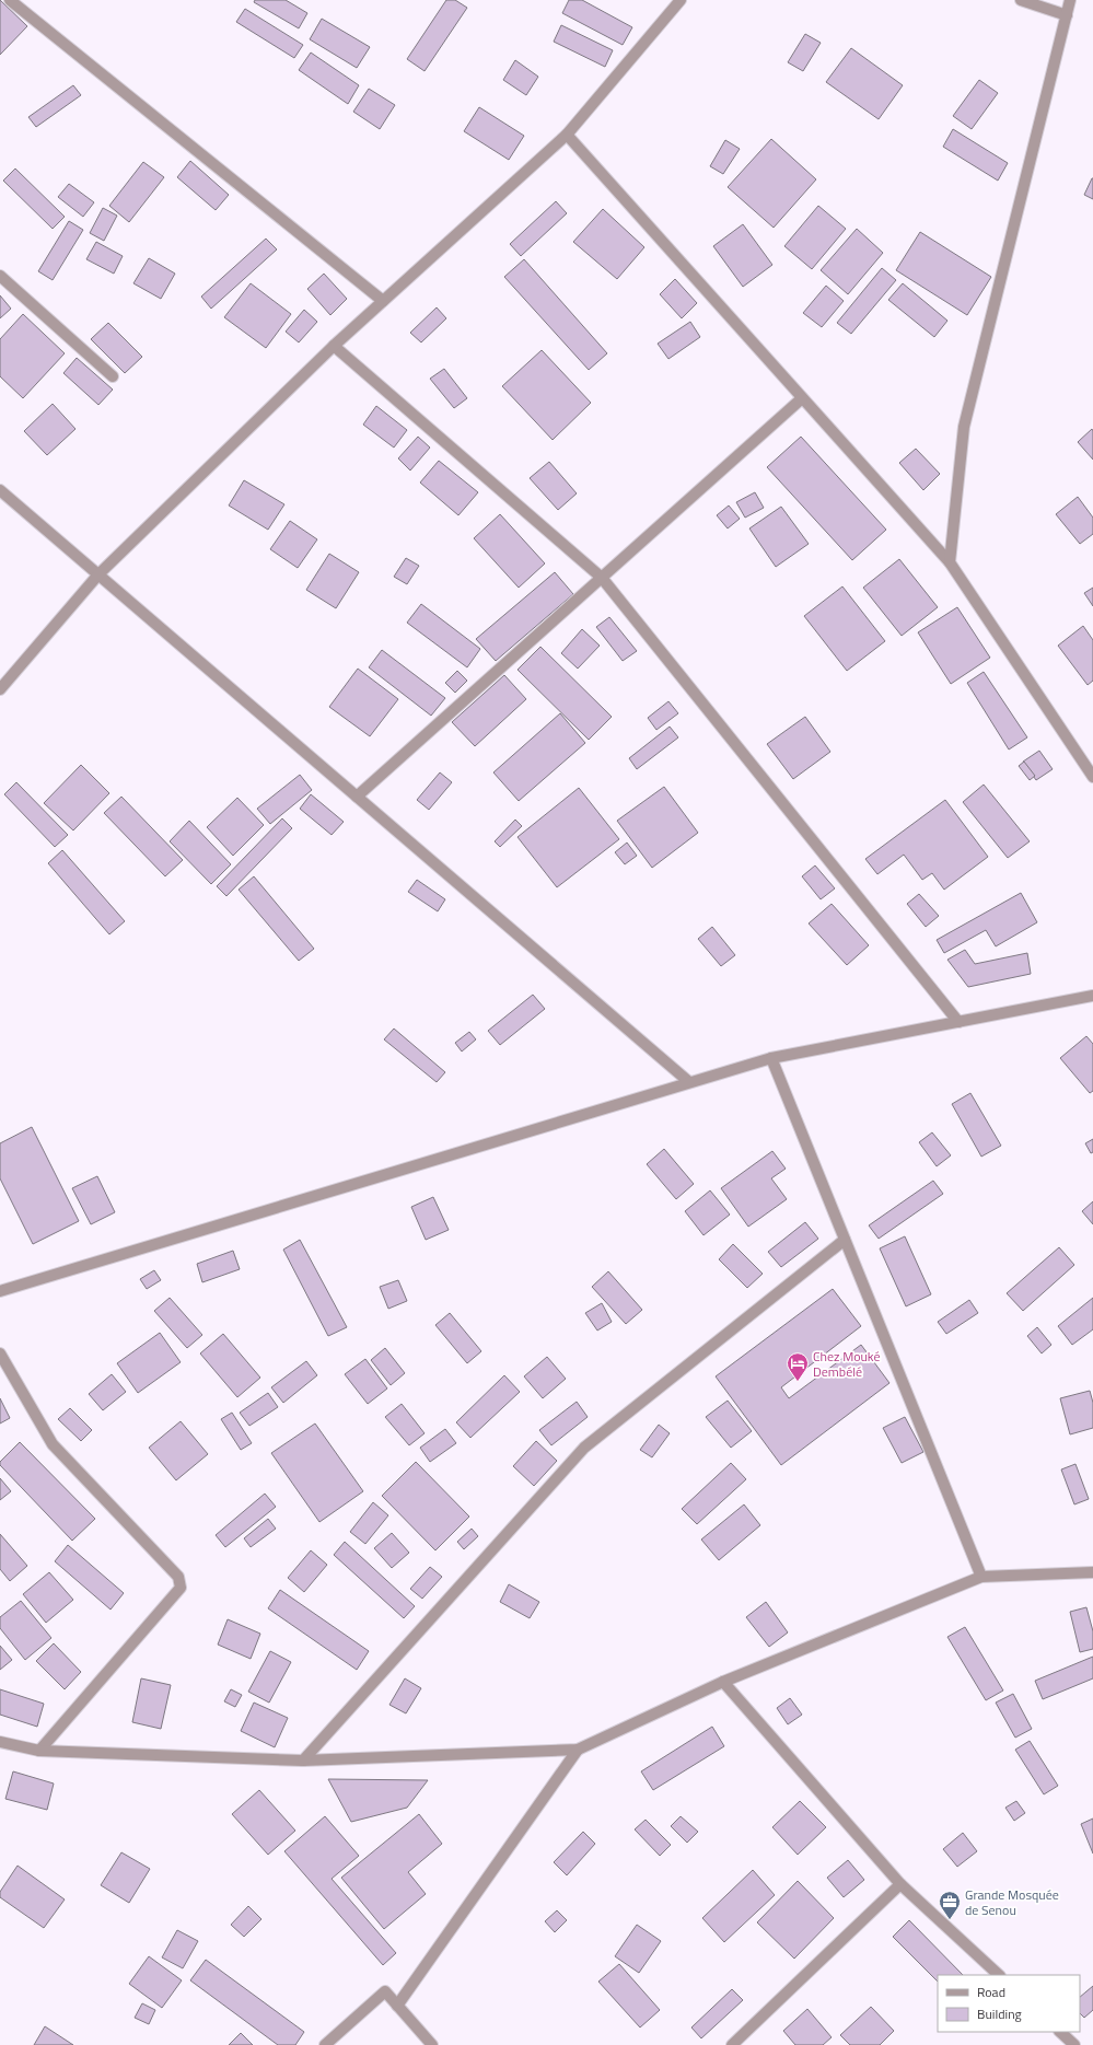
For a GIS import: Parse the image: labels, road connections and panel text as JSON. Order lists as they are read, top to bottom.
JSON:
{
  "places": {
    "hotel": ["Chez Mouké Dembélé"],
    "office": ["Grande Mosquée de Senou"]
  },
  "legend": ["Road", "Building"]
}
